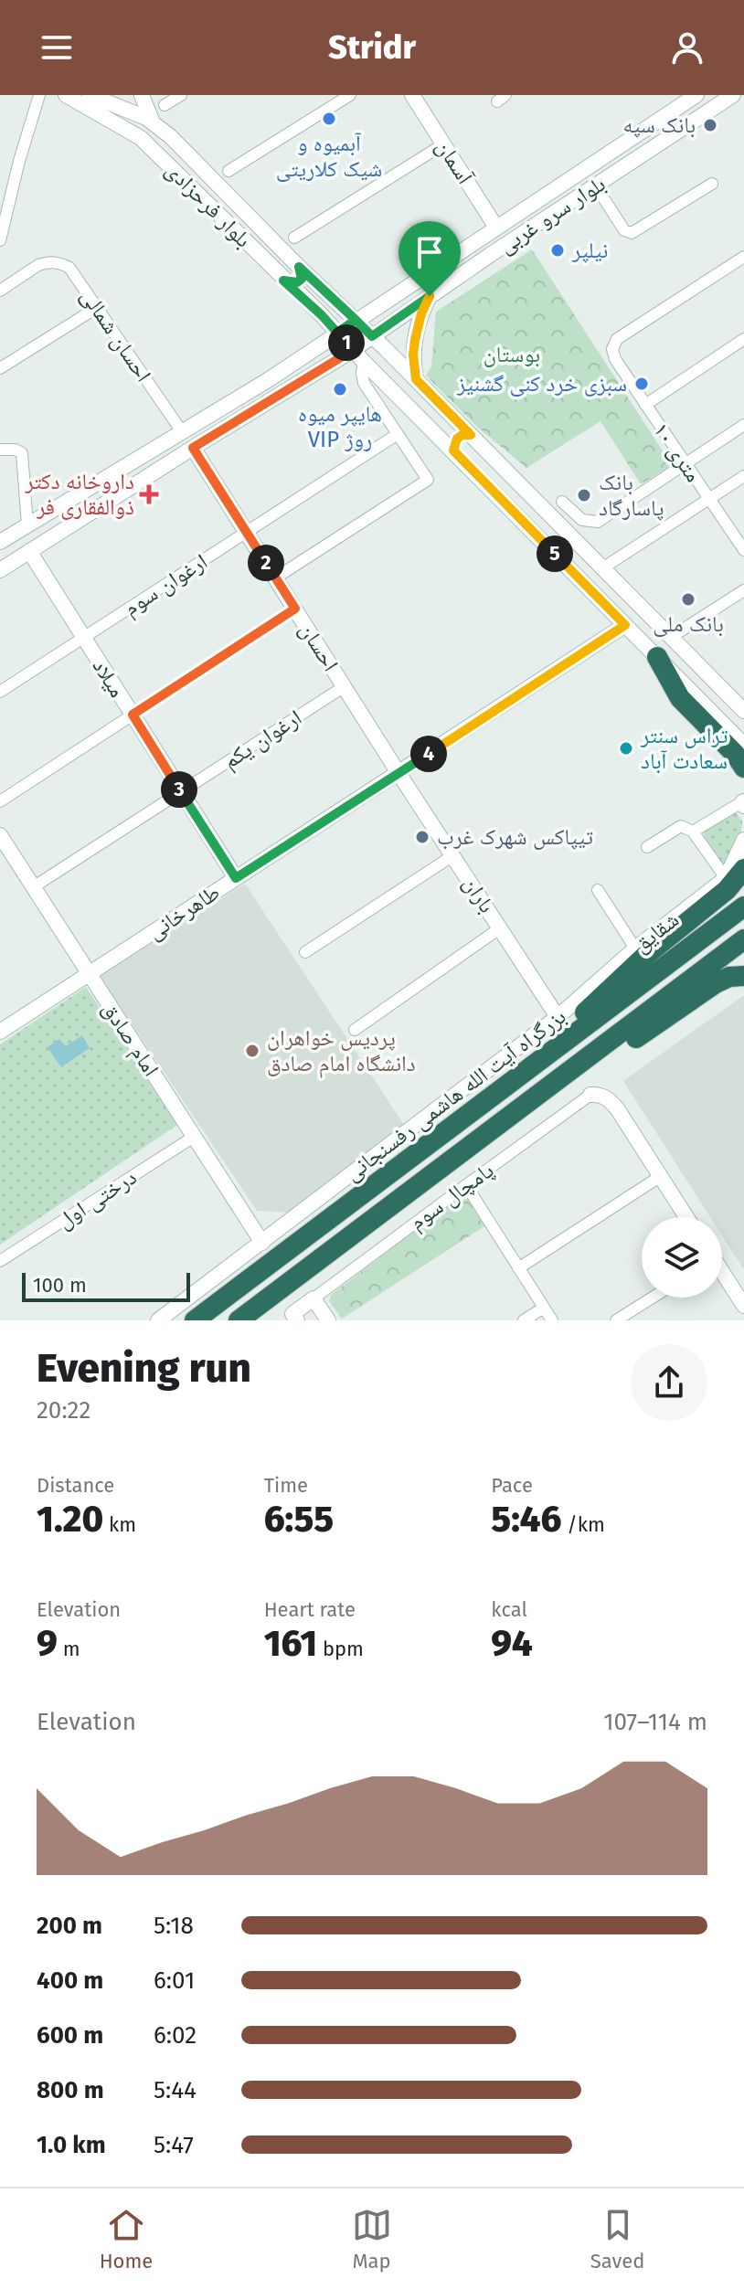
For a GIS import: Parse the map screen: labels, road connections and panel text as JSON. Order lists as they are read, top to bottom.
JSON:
{
  "streets": {
    "highway": ["بزرگراه آیت الله هاشمی رفسنجانی"],
    "main road": [
      "آسمان",
      "بلوار فرحزادی",
      "بلوار سرو غربی",
      "احسان",
      "میلاد",
      "باران",
      "طاهرخانی",
      "شقایق",
      "امام صادق"
    ],
    "street": [
      "احسان شمالی",
      "۱۰ متری",
      "ارغوان سوم",
      "ارغوان یکم",
      "پامچال سوم",
      "درختی اول"
    ]
  },
  "crossings": [
    ["آسمان", "بلوار سرو غربی"],
    ["بلوار فرحزادی", "بلوار سرو غربی"],
    ["بلوار سرو غربی", "احسان شمالی"],
    ["بلوار سرو غربی", "احسان"],
    ["بلوار سرو غربی", "میلاد"],
    ["ارغوان سوم", "احسان"],
    ["ارغوان سوم", "میلاد"],
    ["احسان", "ارغوان یکم"],
    ["احسان", "باران"],
    ["احسان", "طاهرخانی"],
    ["میلاد", "ارغوان یکم"],
    ["میلاد", "طاهرخانی"],
    ["ارغوان یکم", "امام صادق"],
    ["باران", "طاهرخانی"],
    ["باران", "شقایق"],
    ["طاهرخانی", "امام صادق"],
    ["شقایق", "امام صادق"],
    ["امام صادق", "درختی اول"]
  ],
  "parks": ["بوستان"],
  "places": {
    "other": [
      "آبمیوه و شیک کلاریتی",
      "بانک سپه",
      "نیلپر",
      "سبزی خرد کنی گشنیز",
      "هایپر میوه VIP روژ",
      "بانک پاسارگاد",
      "بانک ملی",
      "تراس سنتر سعادت آباد",
      "تیپاکس شهرک غرب",
      "پردیس خواهران دانشگاه امام صادق"
    ],
    "health": ["داروخانه دکتر ذوالفقاری فر"]
  },
  "scale_bar": "100 m",
  "page": {
    "header": "Stridr",
    "pins": [
      "1",
      "5",
      "2",
      "4",
      "3"
    ],
    "scale": "100 m",
    "heading": ["Evening run", "20:22"],
    "stats": [
      ["Distance", "1.20 km"],
      ["Time", "6:55"],
      ["Pace", "5:46 /km"],
      ["Elevation", "9 m"],
      ["Heart rate", "161 bpm"],
      ["kcal", "94"]
    ],
    "chart": ["Elevation", "107–114 m"],
    "list": [
      {
        "name": "200 m",
        "note": "5:18"
      },
      {
        "name": "400 m",
        "note": "6:01"
      },
      {
        "name": "600 m",
        "note": "6:02"
      },
      {
        "name": "800 m",
        "note": "5:44"
      },
      {
        "name": "1.0 km",
        "note": "5:47"
      }
    ],
    "tabs": ["Home", "Map", "Saved"]
  }
}
